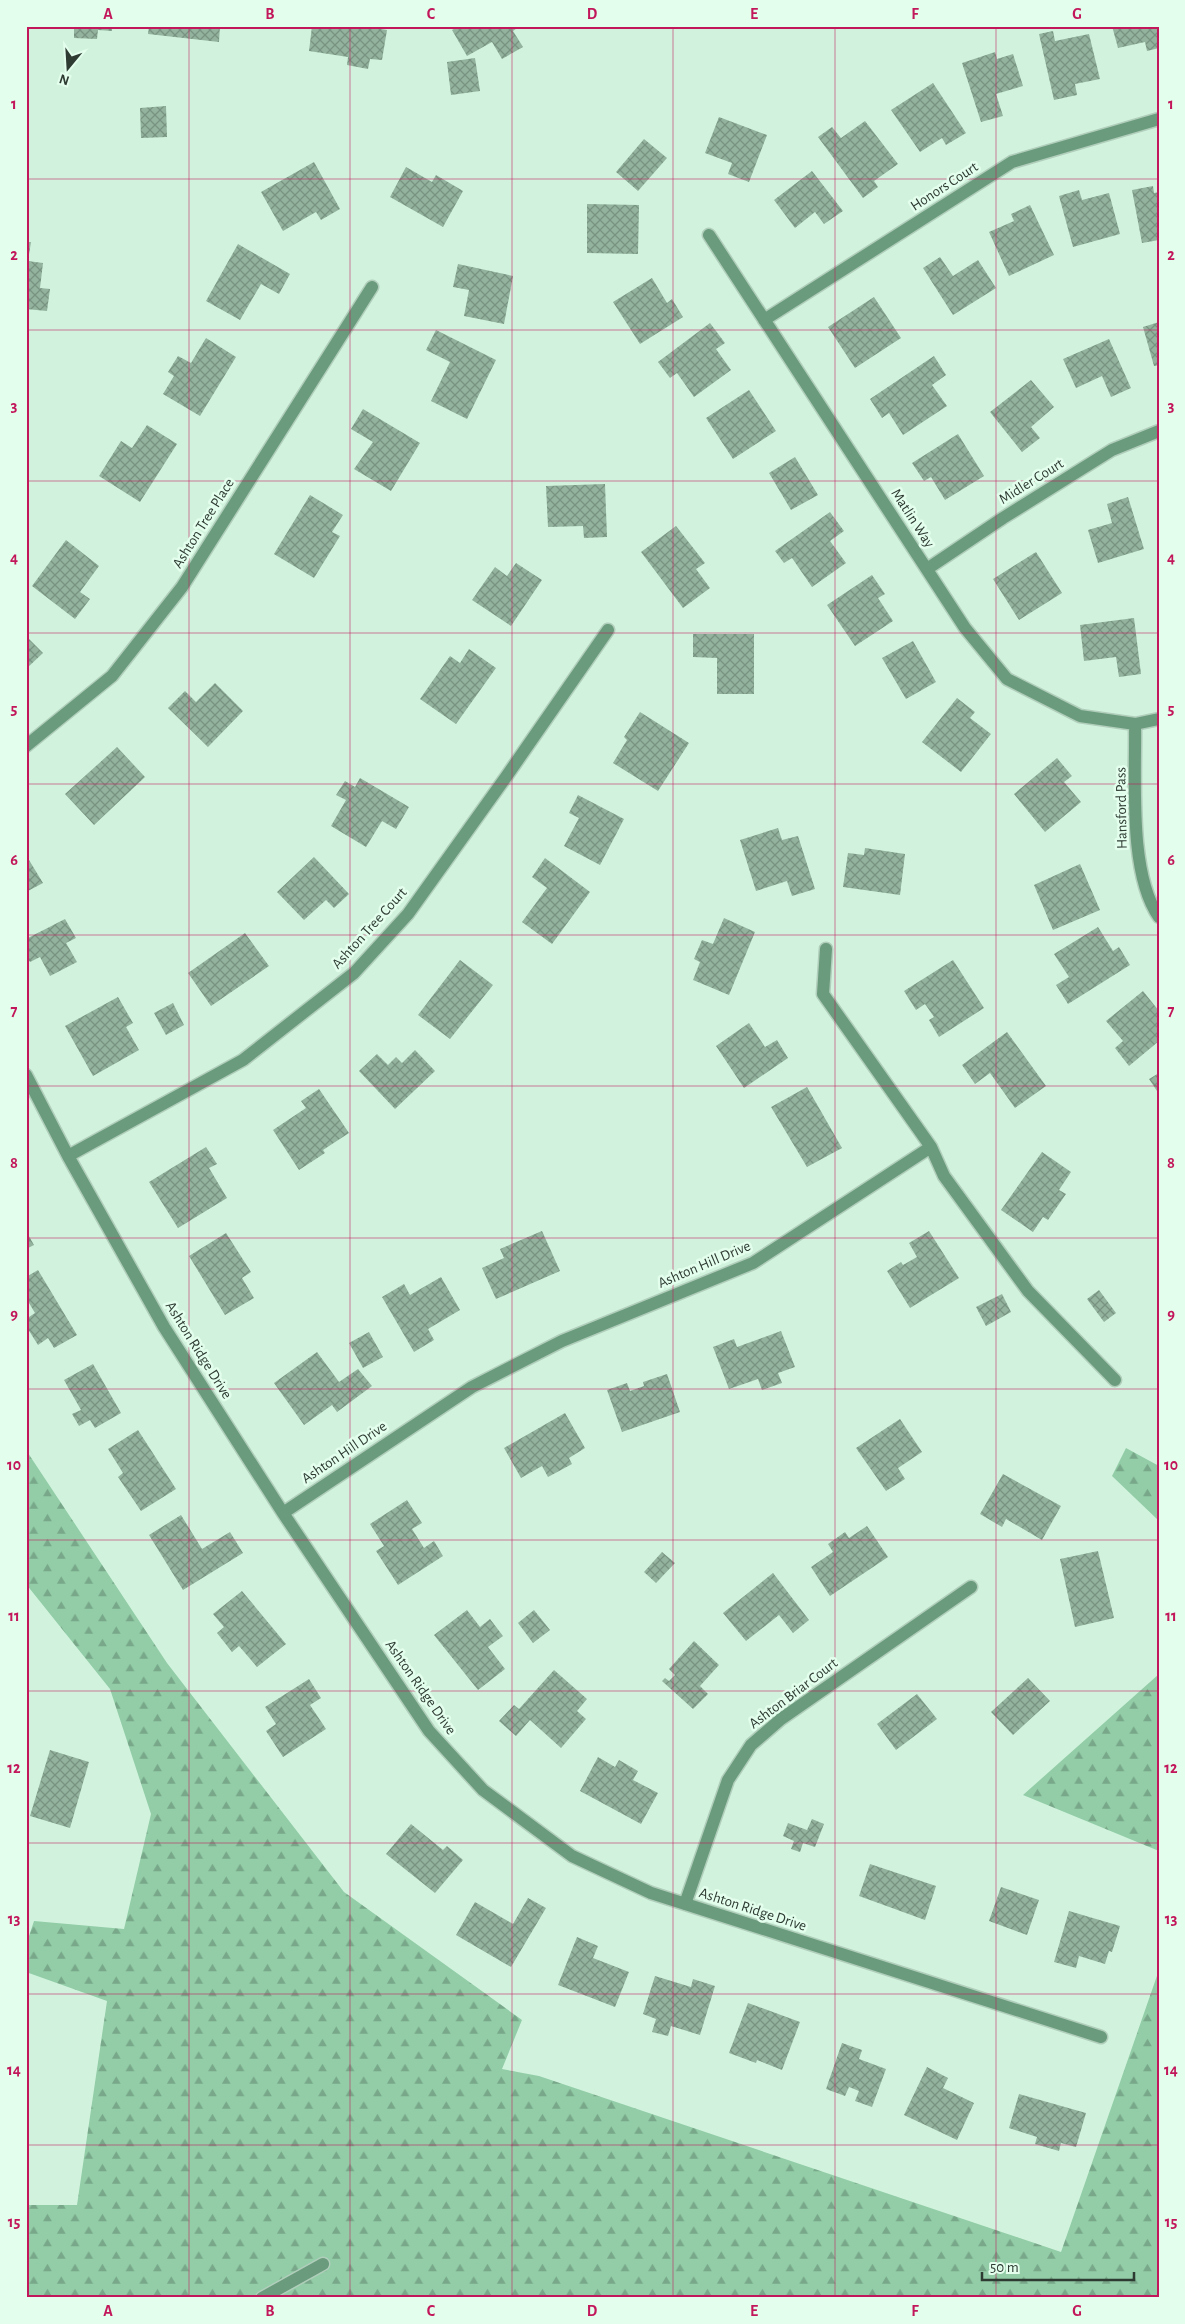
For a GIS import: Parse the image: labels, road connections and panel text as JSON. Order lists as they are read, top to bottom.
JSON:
{
  "streets": {
    "street": [
      "Honors Court",
      "Midler Court",
      "Matlin Way",
      "Ashton Tree Place",
      "Hansford Pass",
      "Ashton Tree Court",
      "Ashton Hill Drive",
      "Ashton Ridge Drive",
      "Ashton Briar Court"
    ]
  },
  "crossings": [
    ["Honors Court", "Matlin Way"],
    ["Midler Court", "Matlin Way"],
    ["Matlin Way", "Hansford Pass"],
    ["Ashton Tree Court", "Ashton Ridge Drive"],
    ["Ashton Hill Drive", "Ashton Ridge Drive"],
    ["Ashton Ridge Drive", "Ashton Briar Court"]
  ],
  "scale_bar": "50 m",
  "north": "bottom",
  "grid": {
    "columns": [
      "A",
      "B",
      "C",
      "D",
      "E",
      "F",
      "G"
    ],
    "rows": [
      "1",
      "2",
      "3",
      "4",
      "5",
      "6",
      "7",
      "8",
      "9",
      "10",
      "11",
      "12",
      "13",
      "14",
      "15"
    ]
  }
}
